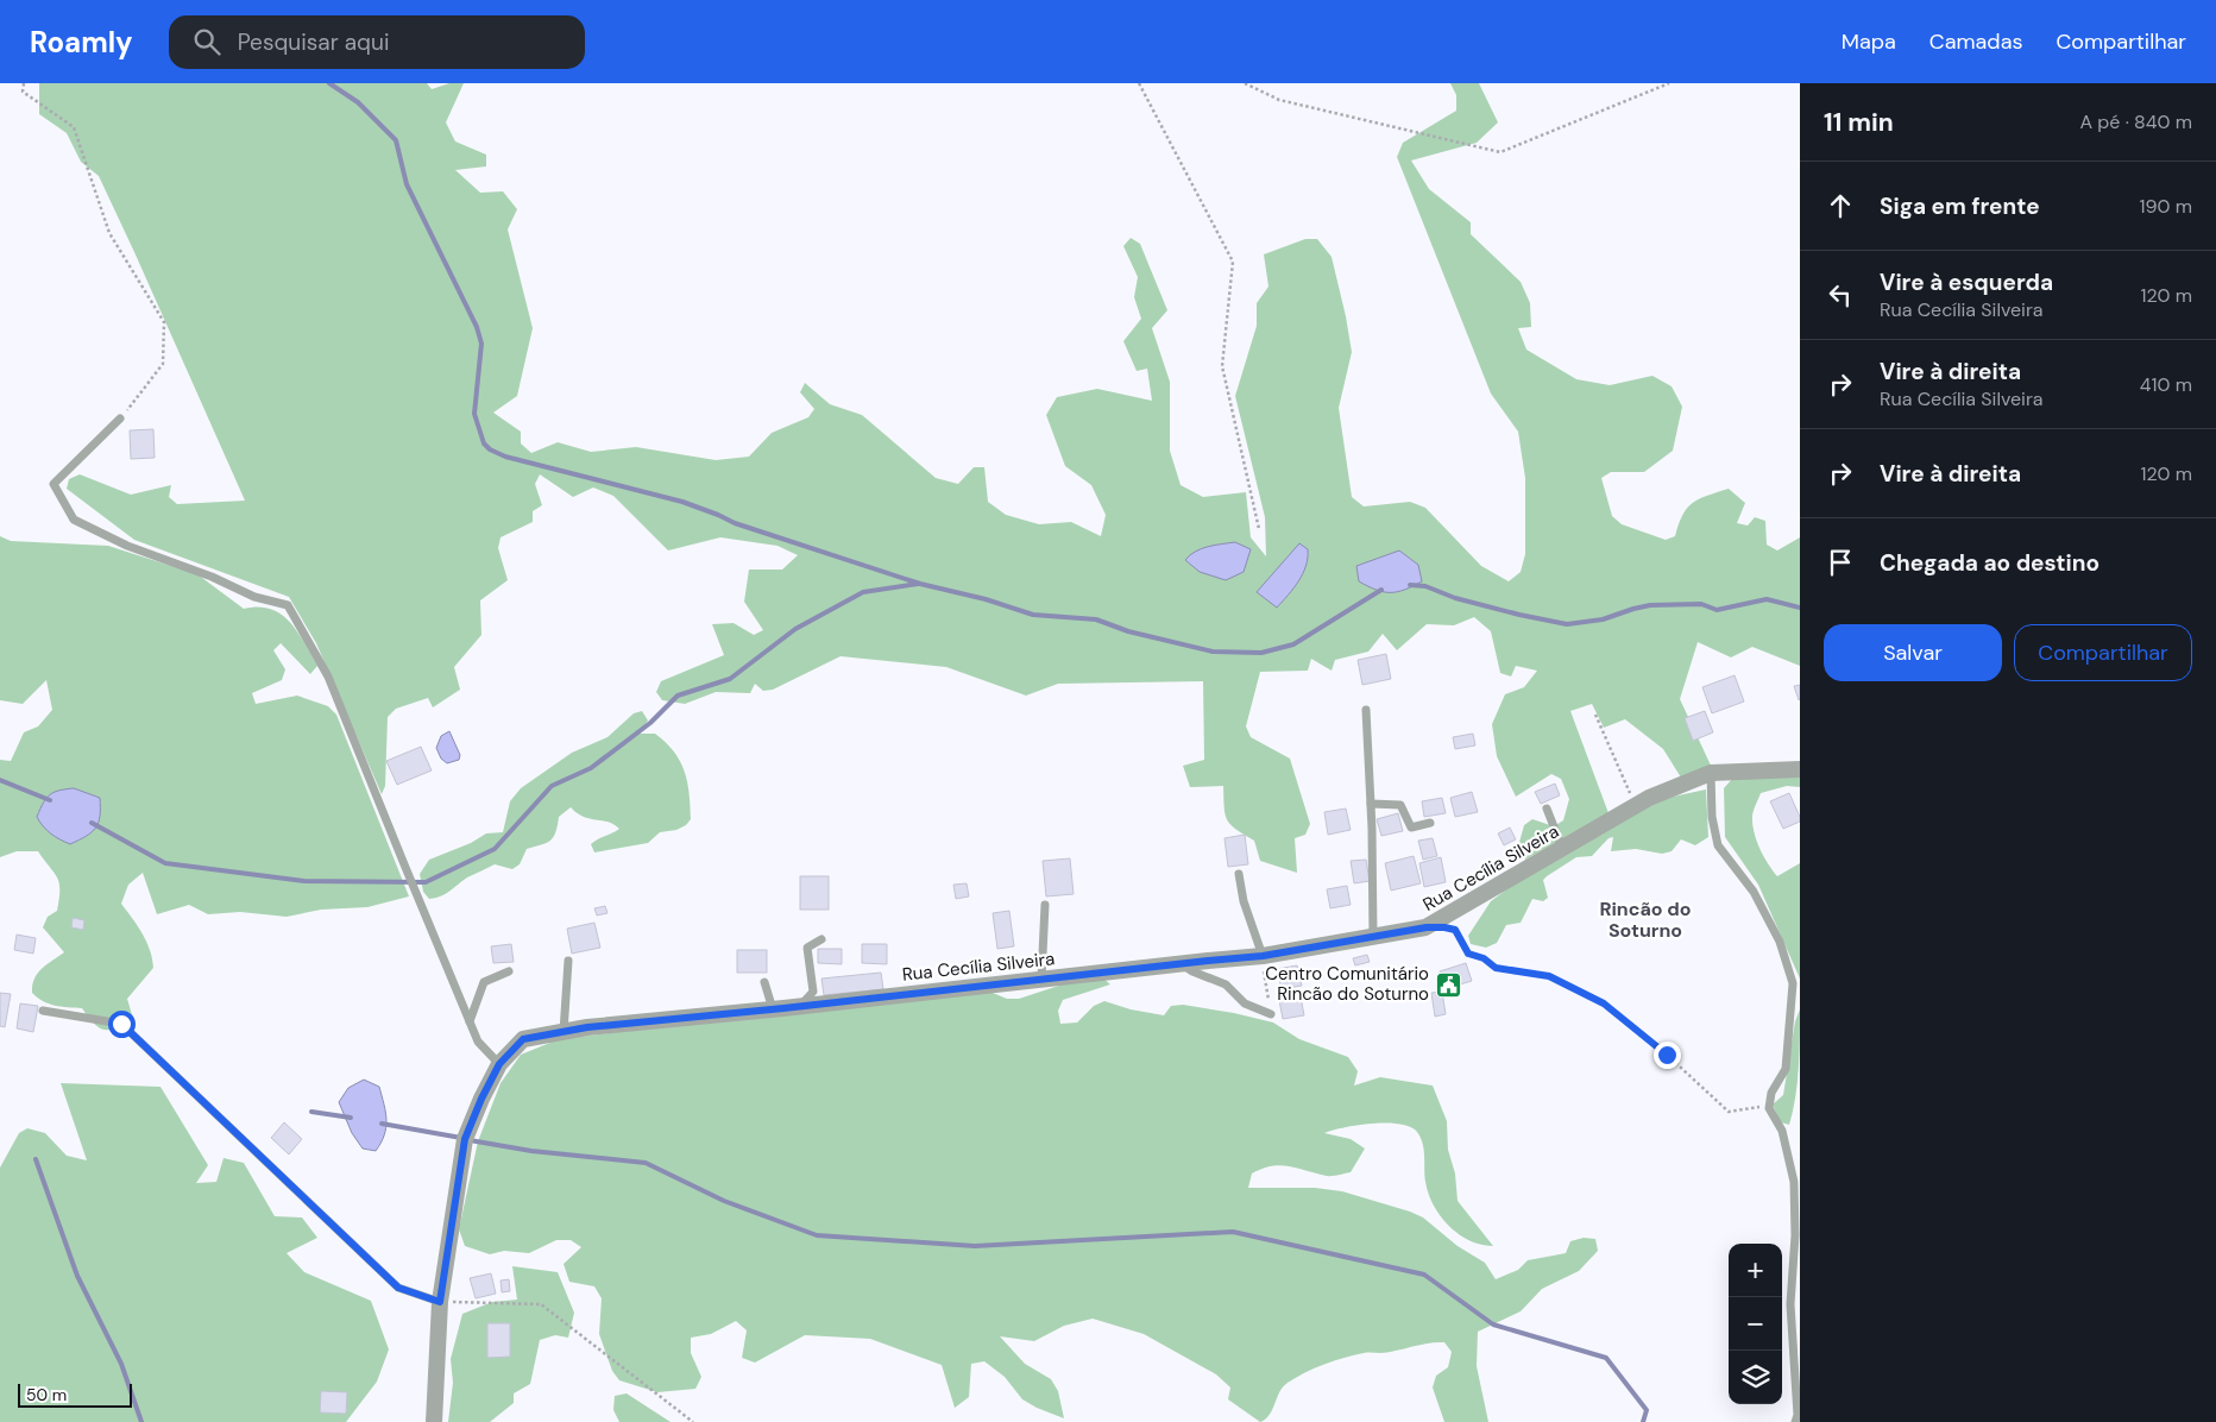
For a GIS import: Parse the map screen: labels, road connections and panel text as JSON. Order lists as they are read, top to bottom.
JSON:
{
  "streets": {
    "street": ["Rua Cecília Silveira"]
  },
  "districts": ["Rincão do Soturno"],
  "places": {
    "public building": ["Centro Comunitário Rincão do Soturno"]
  },
  "scale_bar": "50 m",
  "page": {
    "header": "Roamly",
    "search": "Pesquisar aqui",
    "nav": ["Mapa", "Camadas", "Compartilhar"],
    "heading": ["11 min", "A pé · 840 m"],
    "list": [
      ["Siga em frente", "190 m"],
      ["Vire à esquerda", "Rua Cecília Silveira", "120 m"],
      ["Vire à direita", "Rua Cecília Silveira", "410 m"],
      ["Vire à direita", "120 m"],
      "Chegada ao destino"
    ],
    "buttons": ["Salvar", "Compartilhar"],
    "map_buttons": ["+", "−"],
    "scale": "50 m"
  }
}
